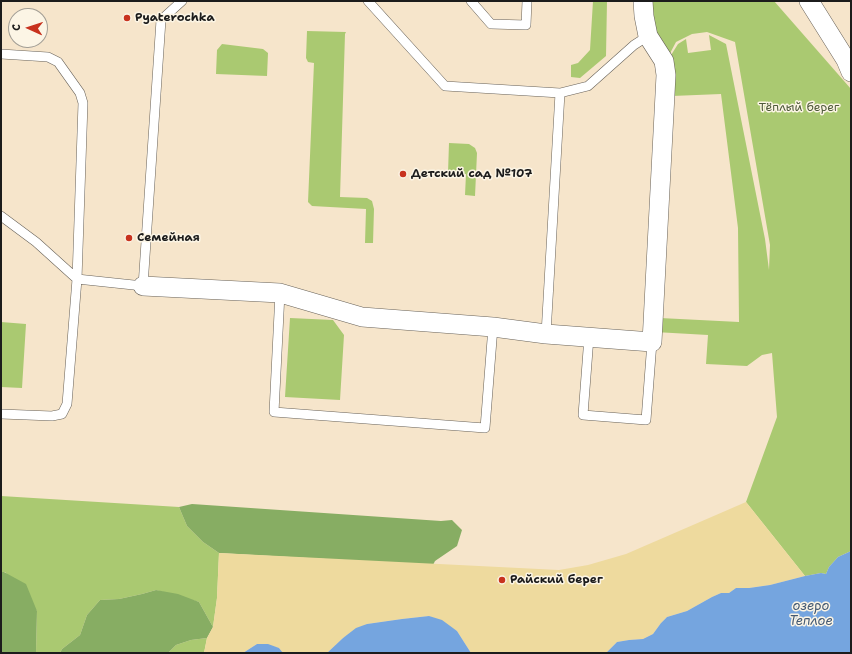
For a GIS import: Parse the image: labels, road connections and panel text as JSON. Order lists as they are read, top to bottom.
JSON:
{
  "water": ["озеро Теплое"],
  "parks": ["Тёплый берег"],
  "places": [
    "Pyaterochka",
    "Детский сад №107",
    "Семейная",
    "Райский берег"
  ],
  "north": "left"
}
